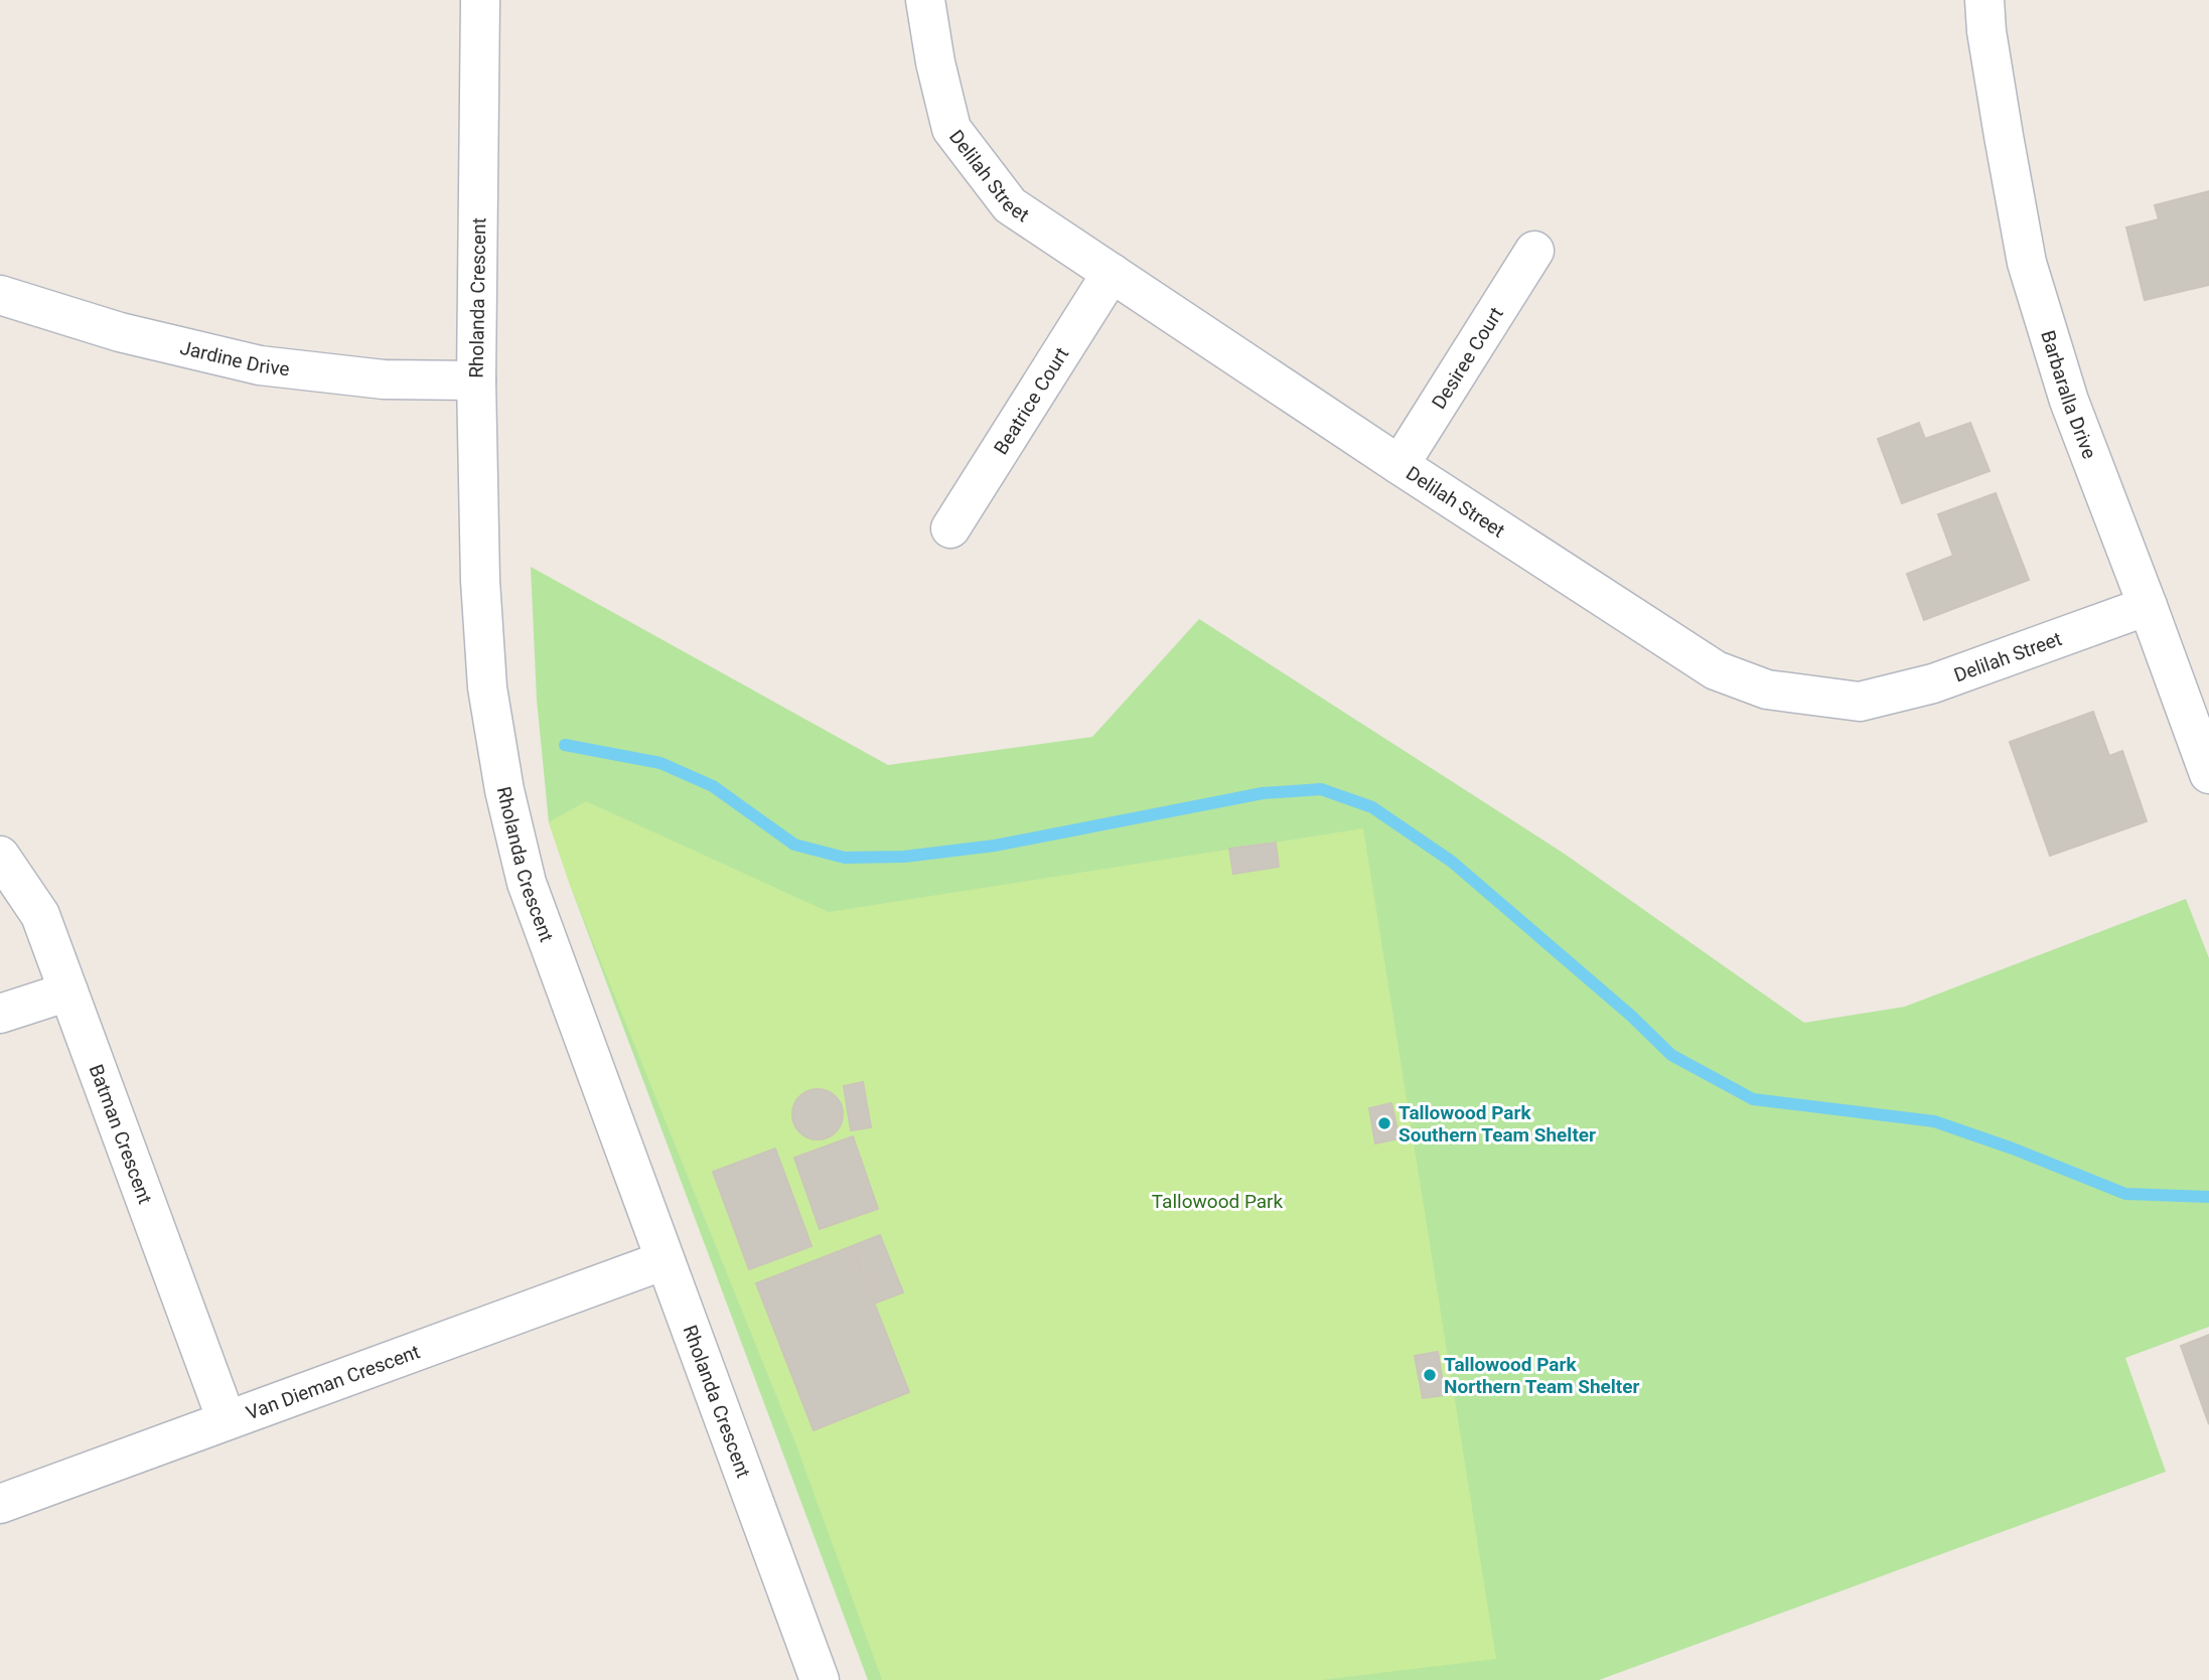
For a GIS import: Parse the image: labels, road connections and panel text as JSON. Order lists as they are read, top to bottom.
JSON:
{
  "streets": {
    "street": [
      "Delilah Street",
      "Rholanda Crescent",
      "Jardine Drive",
      "Desiree Court",
      "Barbaralla Drive",
      "Beatrice Court",
      "Batman Crescent",
      "Van Dieman Crescent"
    ]
  },
  "crossings": [
    ["Delilah Street", "Desiree Court"],
    ["Delilah Street", "Barbaralla Drive"],
    ["Delilah Street", "Beatrice Court"],
    ["Rholanda Crescent", "Jardine Drive"],
    ["Rholanda Crescent", "Van Dieman Crescent"],
    ["Batman Crescent", "Van Dieman Crescent"]
  ],
  "parks": ["Tallowood Park"],
  "places": ["Tallowood Park Southern Team Shelter", "Tallowood Park Northern Team Shelter"]
}
